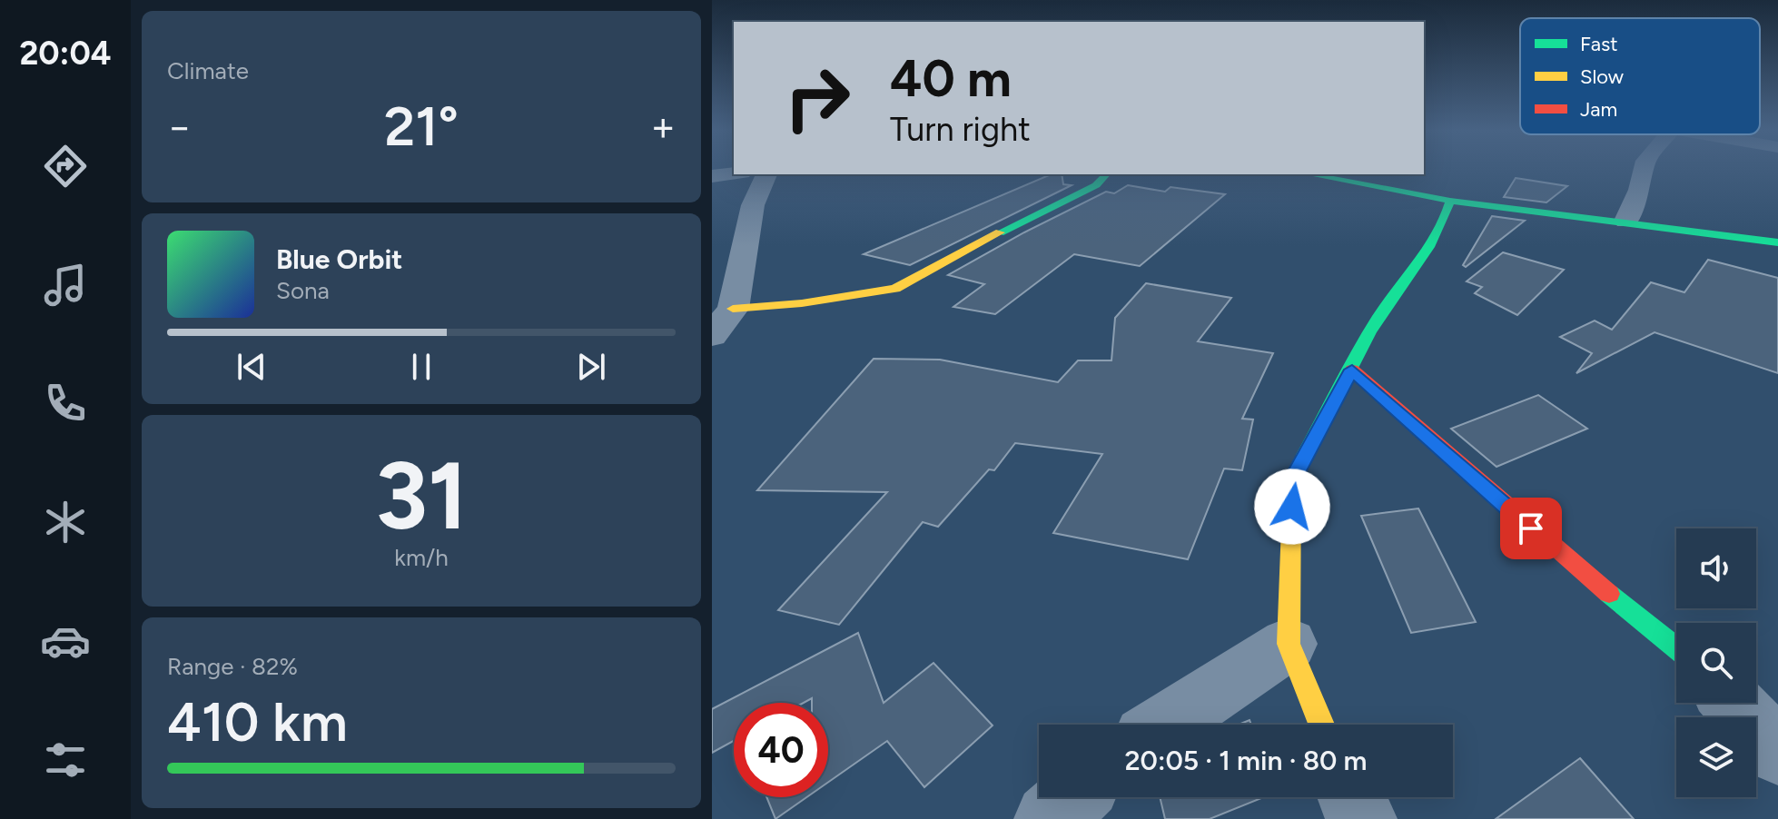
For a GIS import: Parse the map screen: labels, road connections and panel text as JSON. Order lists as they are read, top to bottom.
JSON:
{
  "legend": ["Fast", "Slow", "Jam"],
  "page": {
    "tabs": "20:04",
    "tile": [
      "Climate",
      ["31", "km/h"],
      ["Range · 82%", "410 km"]
    ],
    "turn": ["40 m", "Turn right"],
    "heat": ["−", "21°", "+"],
    "song": ["Blue Orbit", "Sona"],
    "limit": "40",
    "trip": "20:05 · 1 min · 80 m"
  }
}
